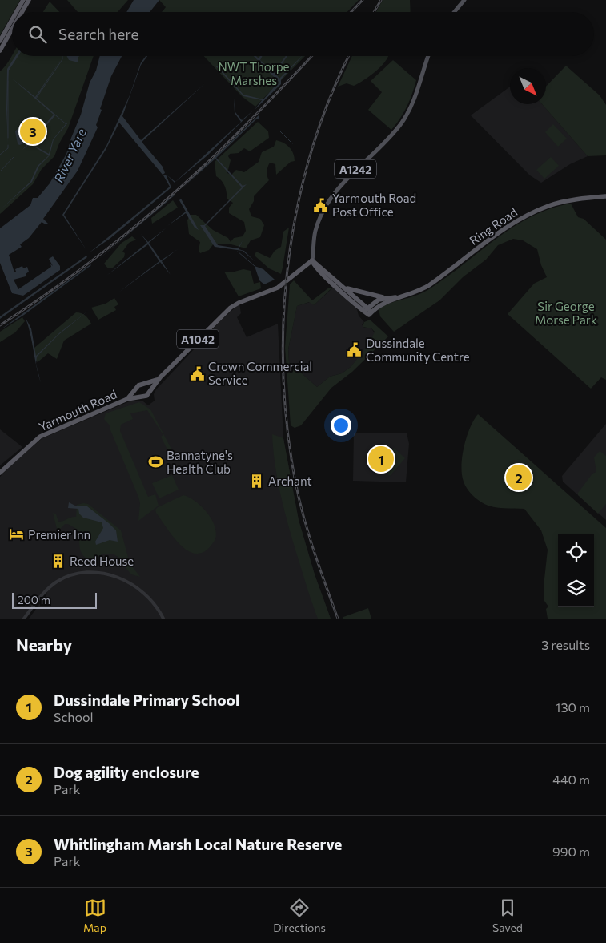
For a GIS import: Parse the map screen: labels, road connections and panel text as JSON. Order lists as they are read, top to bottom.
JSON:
{
  "streets": {
    "highway": ["Ring Road", "A1042", "Yarmouth Road"],
    "main road": ["A1242"]
  },
  "crossings": [
    ["A1242", "Yarmouth Road"]
  ],
  "water": ["River Yare"],
  "parks": ["NWT Thorpe Marshes", "Sir George Morse Park"],
  "places": {
    "public building": ["Yarmouth Road Post Office", "Dussindale Community Centre", "Crown Commercial Service"],
    "sports": ["Bannatyne's Health Club"],
    "building": ["Archant", "Reed House"],
    "hotel": ["Premier Inn"]
  },
  "scale_bar": "200 m",
  "north": "bottom right",
  "page": {
    "search": "Search here",
    "pins": ["3", "1", "2"],
    "scale": "200 m",
    "heading": ["Nearby", "3 results"],
    "list": [
      {
        "mark": "1",
        "name": "Dussindale Primary School",
        "note": "School",
        "value": "130 m"
      },
      {
        "mark": "2",
        "name": "Dog agility enclosure",
        "note": "Park",
        "value": "440 m"
      },
      {
        "mark": "3",
        "name": "Whitlingham Marsh Local Nature Reserve",
        "note": "Park",
        "value": "990 m"
      }
    ],
    "nav": ["Map", "Directions", "Saved"]
  }
}
